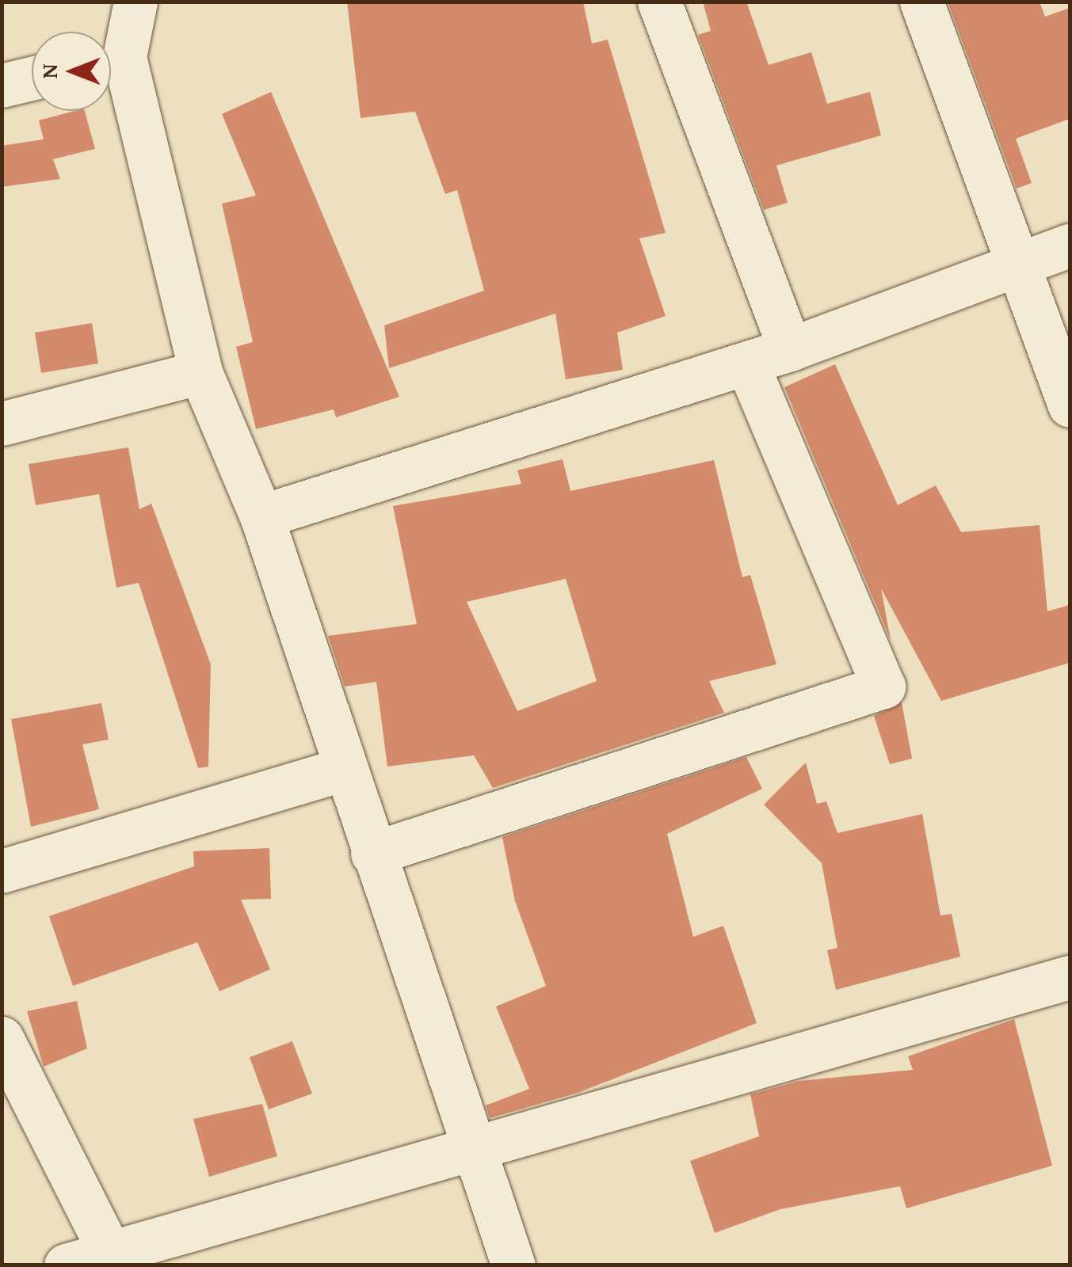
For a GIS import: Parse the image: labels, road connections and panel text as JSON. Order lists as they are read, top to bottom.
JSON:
{
  "north": "left"
}
